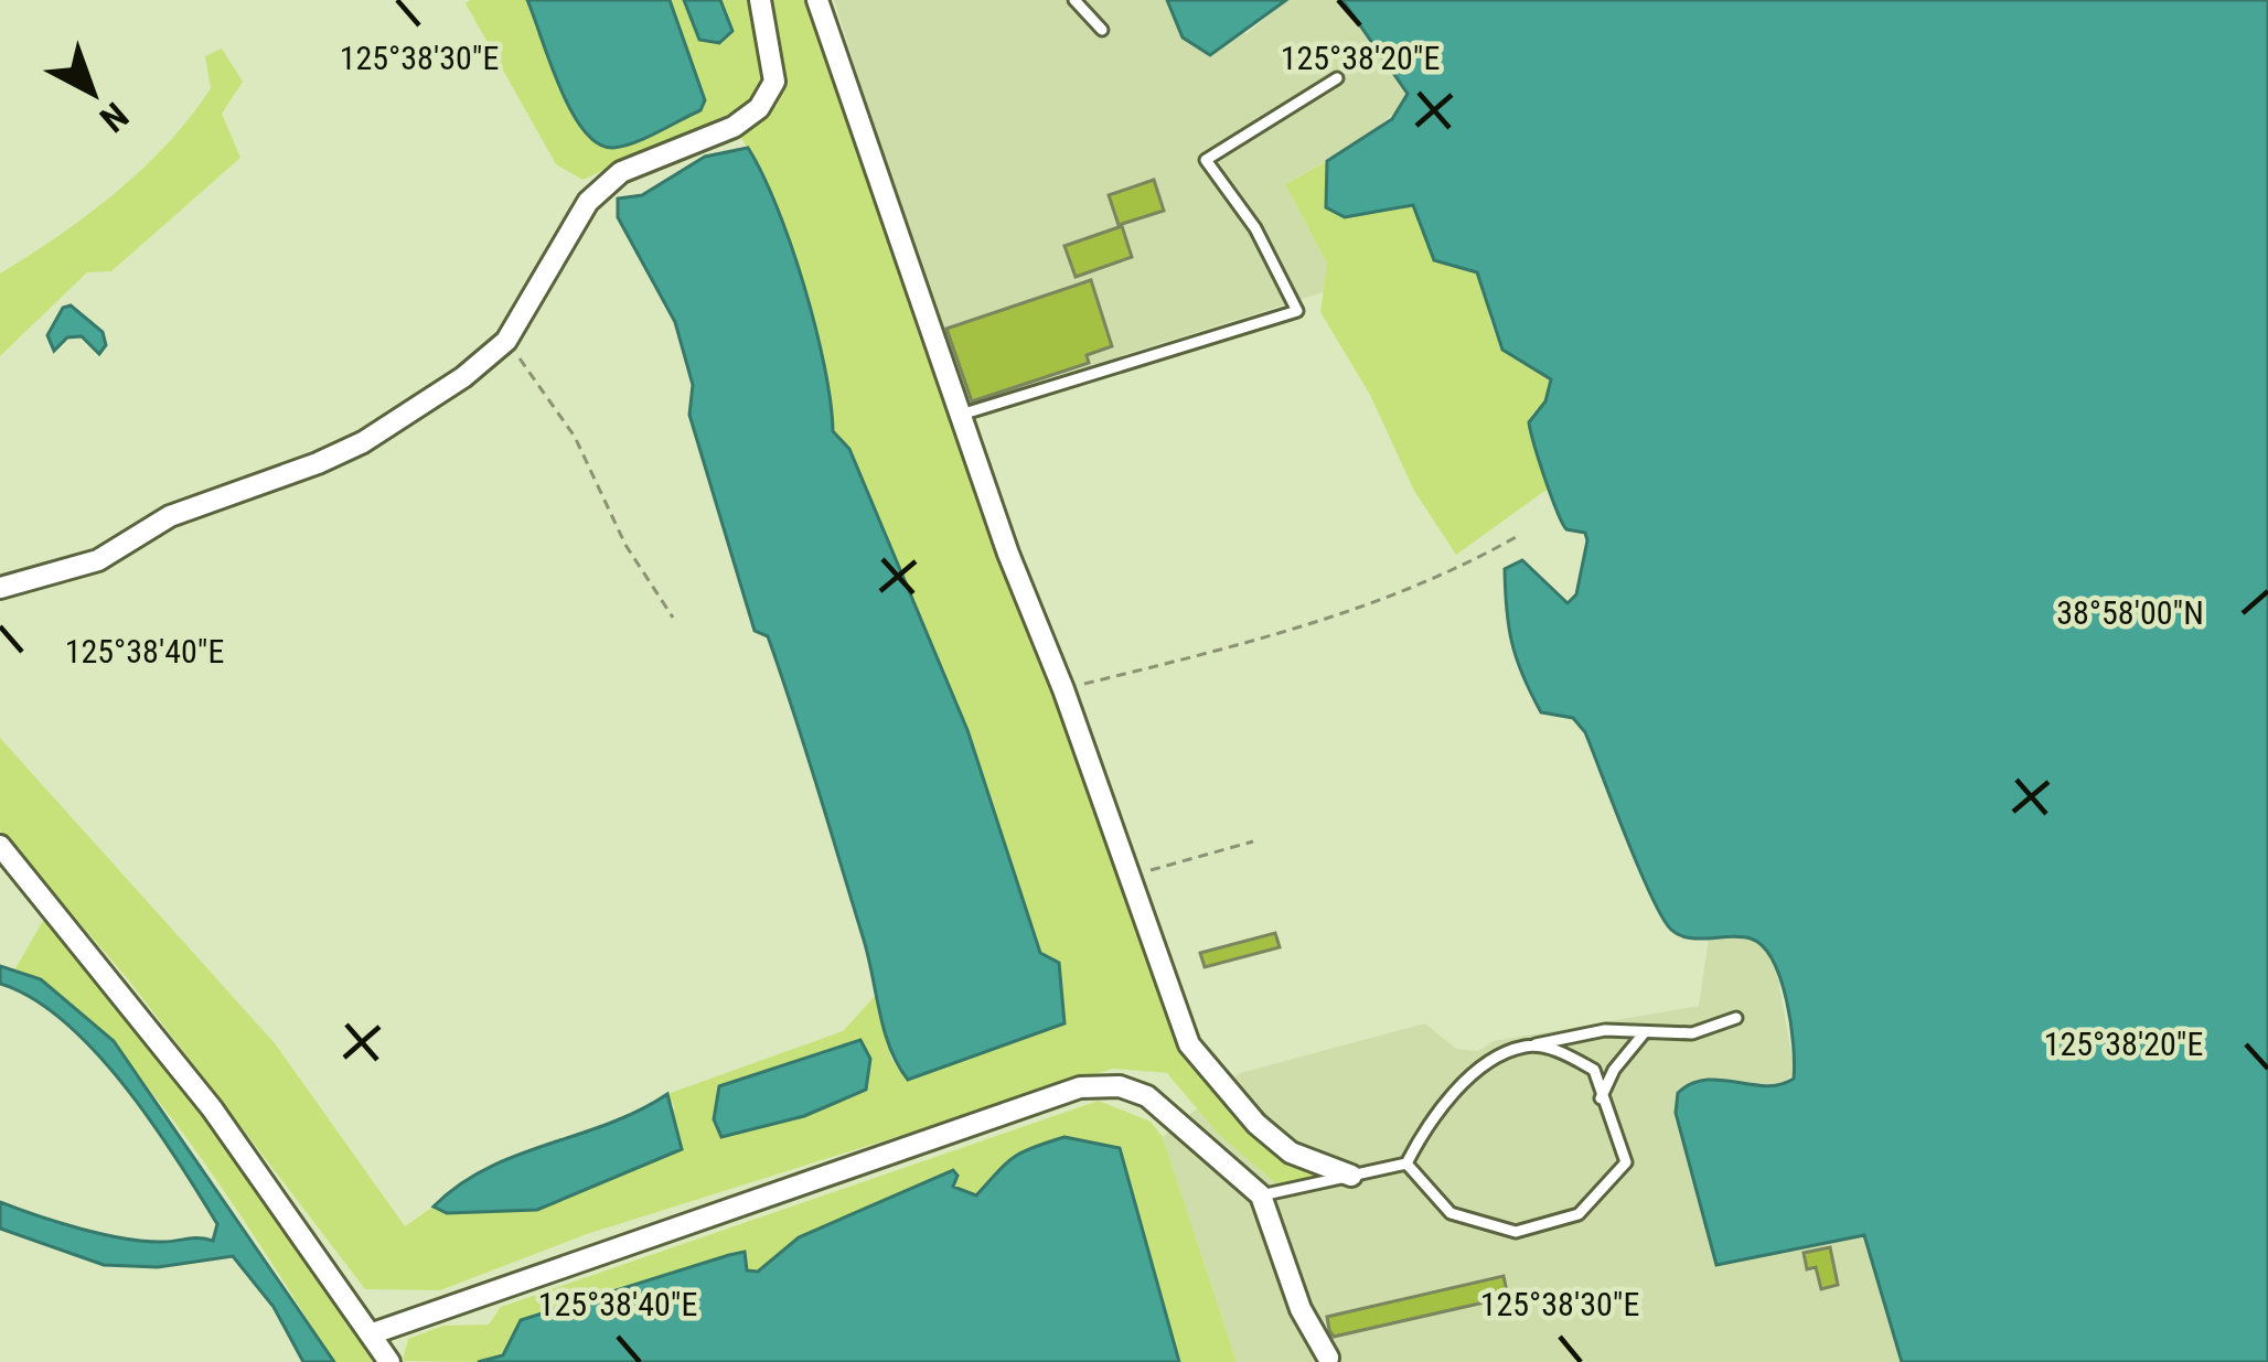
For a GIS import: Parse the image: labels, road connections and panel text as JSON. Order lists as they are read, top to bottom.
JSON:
{
  "north": "bottom right",
  "coordinates": [
    "125°38'30\"E",
    "125°38'20\"E",
    "38°58'00\"N",
    "125°38'40\"E"
  ]
}
